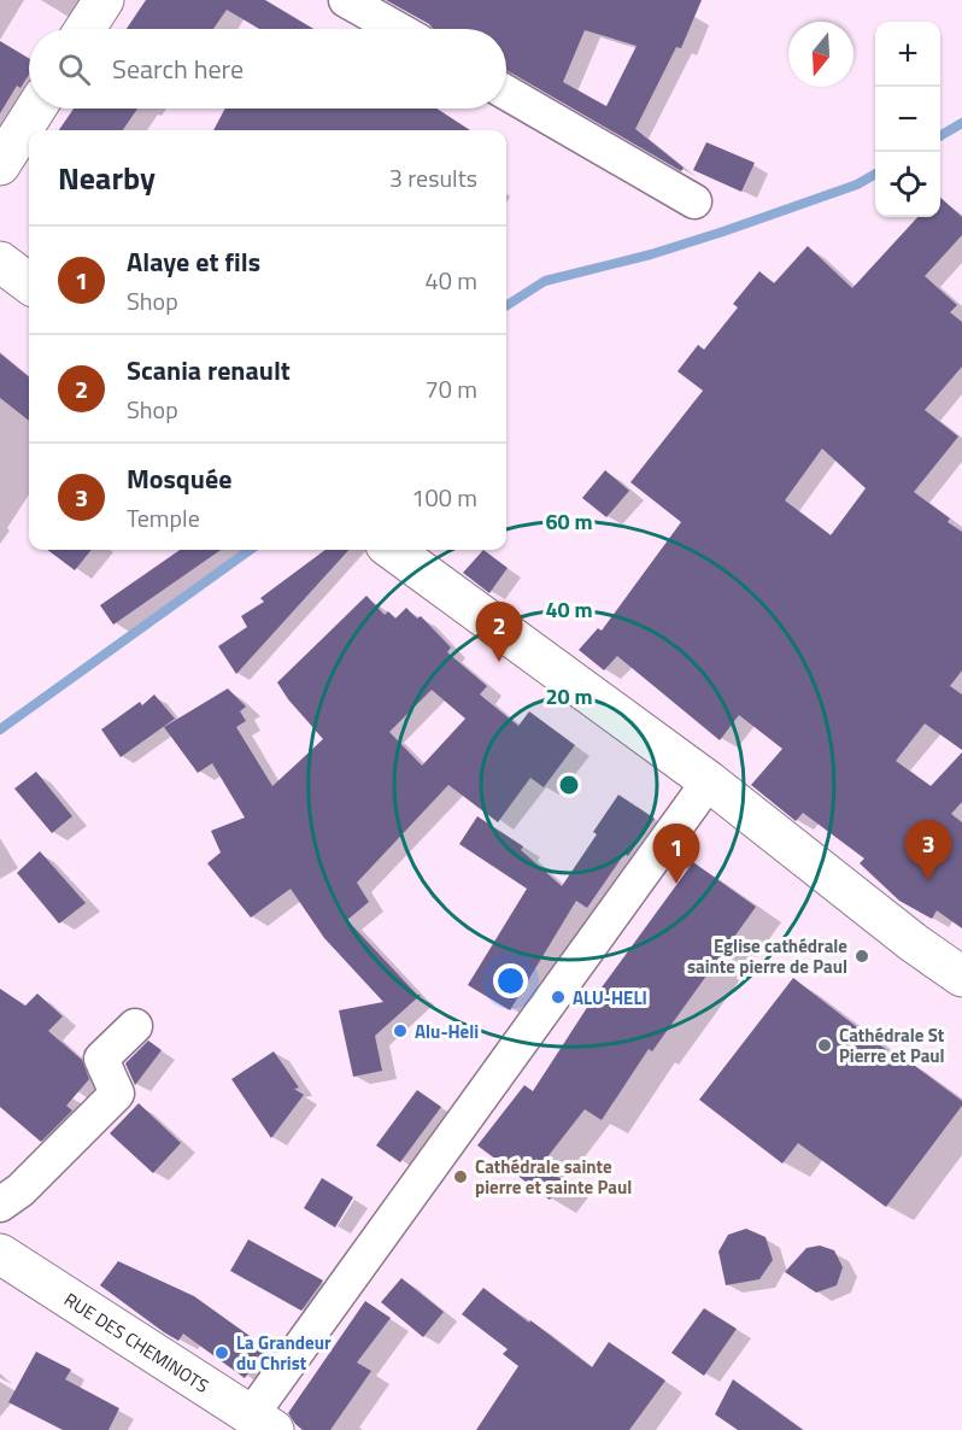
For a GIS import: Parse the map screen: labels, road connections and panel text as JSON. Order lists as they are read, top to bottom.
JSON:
{
  "streets": {
    "street": ["RUE DES CHEMINOTS"]
  },
  "places": [
    "Eglise cathédrale sainte pierre de Paul",
    "ALU-HELI",
    "Alu-Heli",
    "Cathédrale St Pierre et Paul",
    "Cathédrale sainte pierre et sainte Paul",
    "La Grandeur du Christ"
  ],
  "north": "bottom",
  "page": {
    "map_buttons": ["+", "−"],
    "search": "Search here",
    "heading": ["Nearby", "3 results"],
    "list": [
      {
        "mark": "1",
        "name": "Alaye et fils",
        "note": "Shop",
        "value": "40 m"
      },
      {
        "mark": "2",
        "name": "Scania renault",
        "note": "Shop",
        "value": "70 m"
      },
      {
        "mark": "3",
        "name": "Mosquée",
        "note": "Temple",
        "value": "100 m"
      }
    ],
    "pins": ["2", "3", "1"]
  },
  "rings": ["60 m", "40 m", "20 m"]
}
